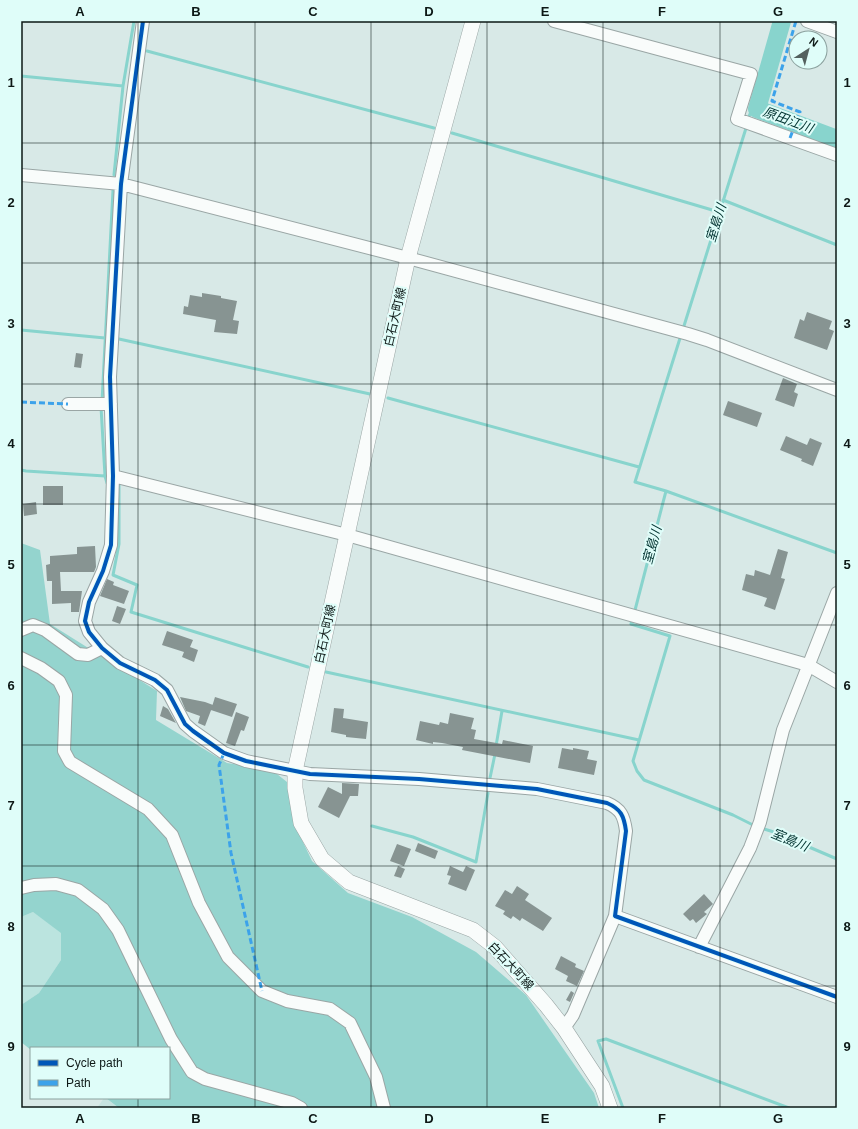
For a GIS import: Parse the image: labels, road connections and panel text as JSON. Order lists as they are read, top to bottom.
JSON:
{
  "streets": {
    "main road": ["白石大町線"]
  },
  "water": ["原田江川", "室島川"],
  "legend": ["Cycle path", "Path"],
  "north": "top right",
  "grid": {
    "columns": [
      "A",
      "B",
      "C",
      "D",
      "E",
      "F",
      "G"
    ],
    "rows": [
      "1",
      "2",
      "3",
      "4",
      "5",
      "6",
      "7",
      "8",
      "9"
    ]
  }
}
